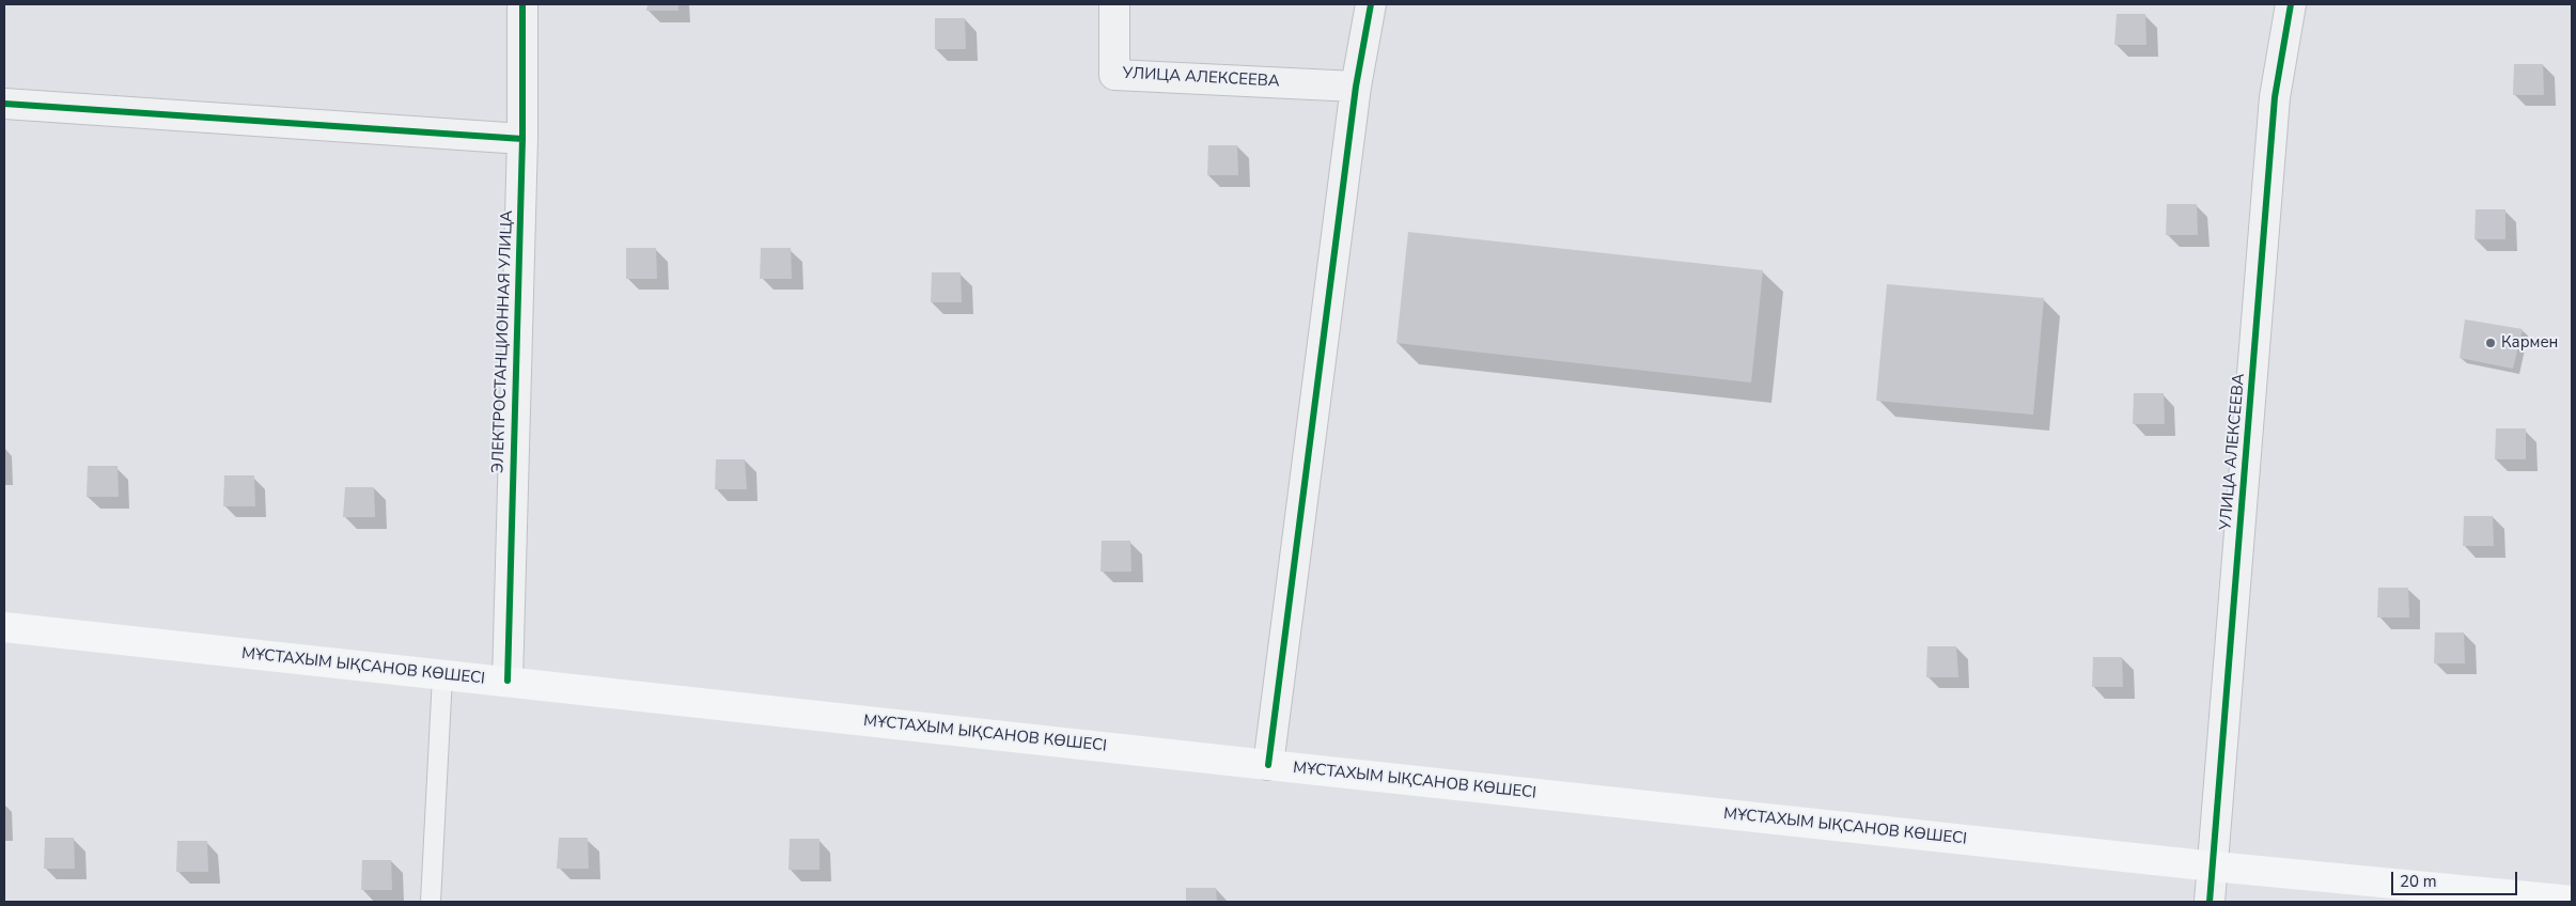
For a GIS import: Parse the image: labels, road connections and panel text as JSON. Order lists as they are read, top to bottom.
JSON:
{
  "streets": {
    "main road": ["МҰСТАХЫМ ЫҚСАНОВ КӨШЕСІ"],
    "street": ["УЛИЦА АЛЕКСЕЕВА", "ЭЛЕКТРОСТАНЦИОННАЯ УЛИЦА"]
  },
  "crossings": [
    ["УЛИЦА АЛЕКСЕЕВА", "МҰСТАХЫМ ЫҚСАНОВ КӨШЕСІ"],
    ["ЭЛЕКТРОСТАНЦИОННАЯ УЛИЦА", "МҰСТАХЫМ ЫҚСАНОВ КӨШЕСІ"]
  ],
  "places": ["Кармен"],
  "scale_bar": "20 m"
}
